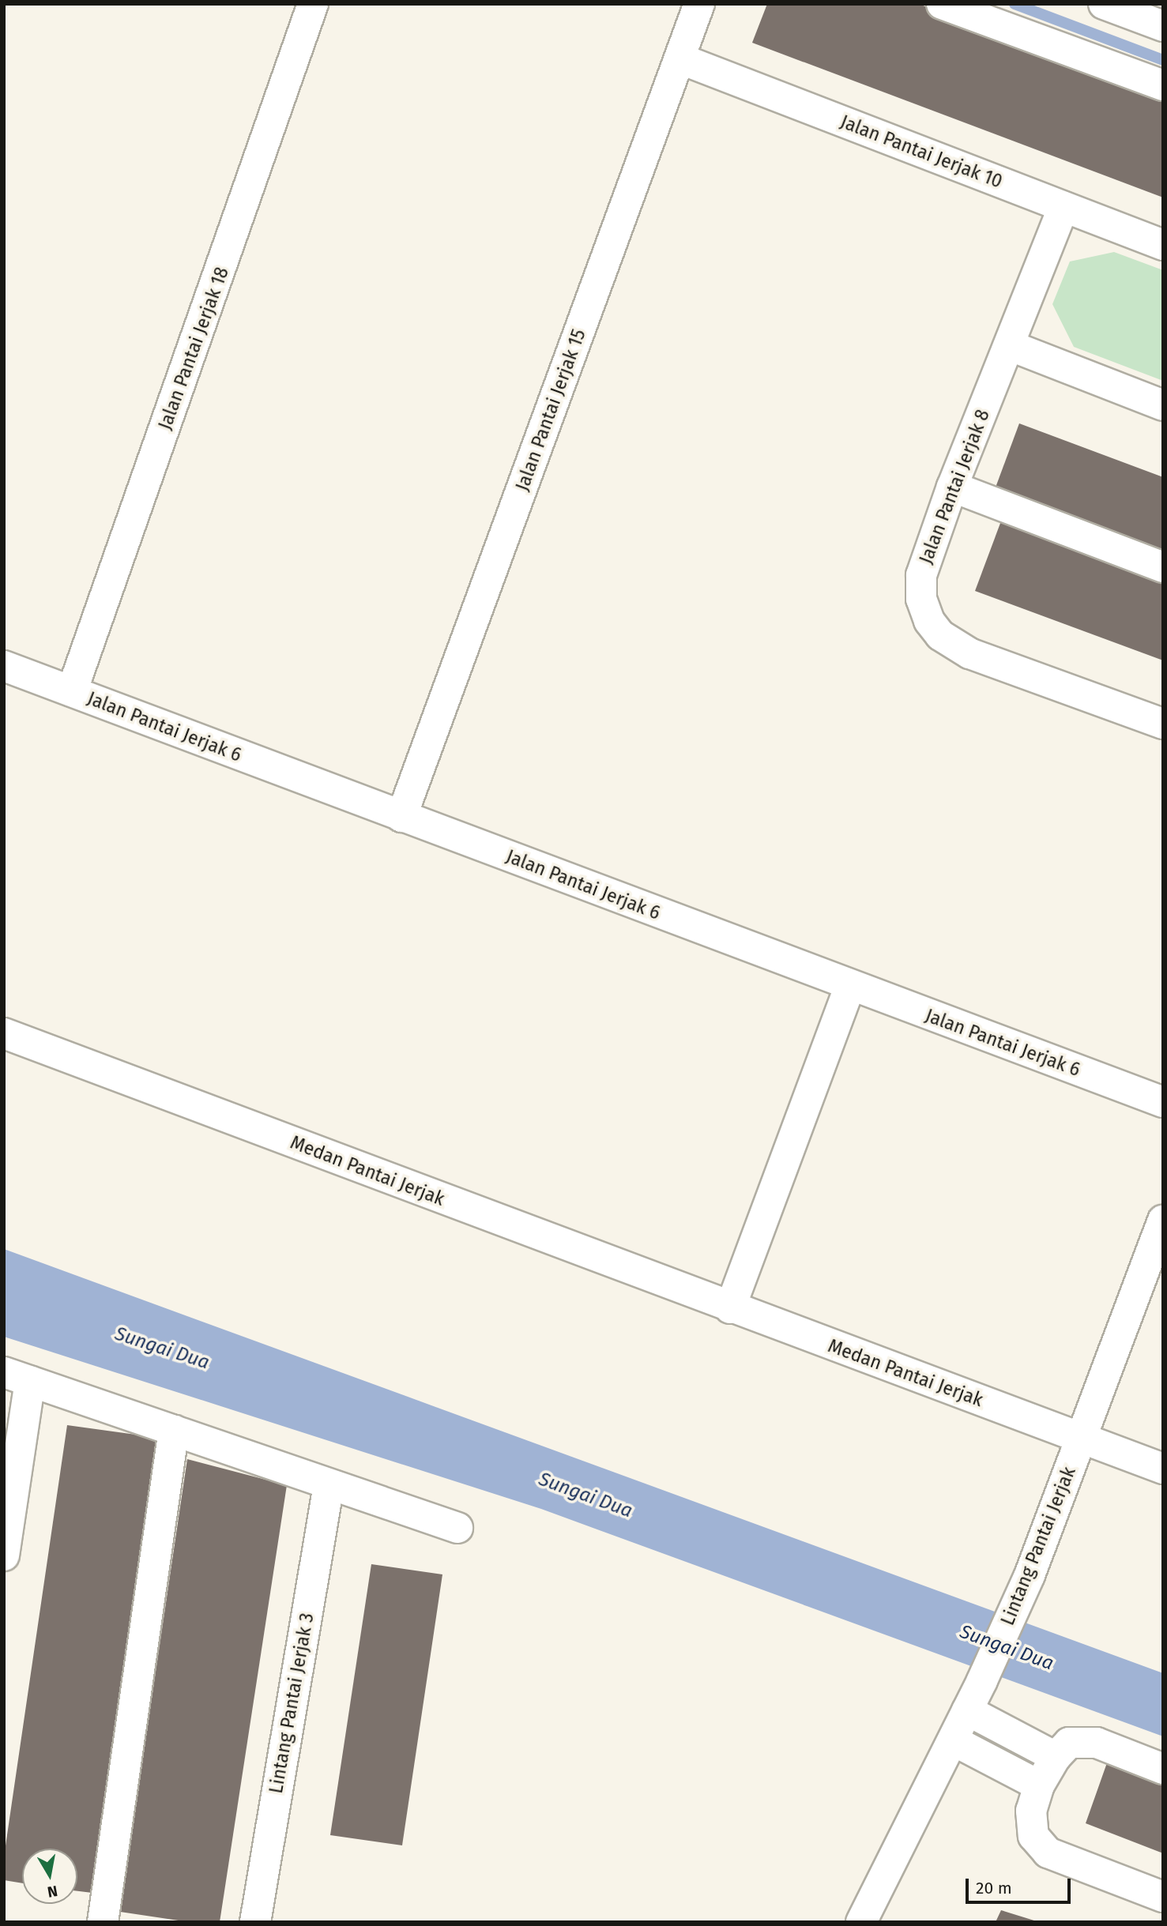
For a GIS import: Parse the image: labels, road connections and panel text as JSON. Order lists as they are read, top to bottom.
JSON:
{
  "streets": {
    "street": [
      "Jalan Pantai Jerjak 10",
      "Jalan Pantai Jerjak 18",
      "Jalan Pantai Jerjak 15",
      "Jalan Pantai Jerjak 8",
      "Jalan Pantai Jerjak 6",
      "Medan Pantai Jerjak",
      "Lintang Pantai Jerjak",
      "Lintang Pantai Jerjak 3"
    ]
  },
  "crossings": [
    ["Jalan Pantai Jerjak 10", "Jalan Pantai Jerjak 15"],
    ["Jalan Pantai Jerjak 10", "Jalan Pantai Jerjak 8"],
    ["Jalan Pantai Jerjak 18", "Jalan Pantai Jerjak 6"],
    ["Jalan Pantai Jerjak 15", "Jalan Pantai Jerjak 6"],
    ["Medan Pantai Jerjak", "Lintang Pantai Jerjak"]
  ],
  "water": ["Sungai Dua"],
  "scale_bar": "20 m",
  "north": "bottom"
}
